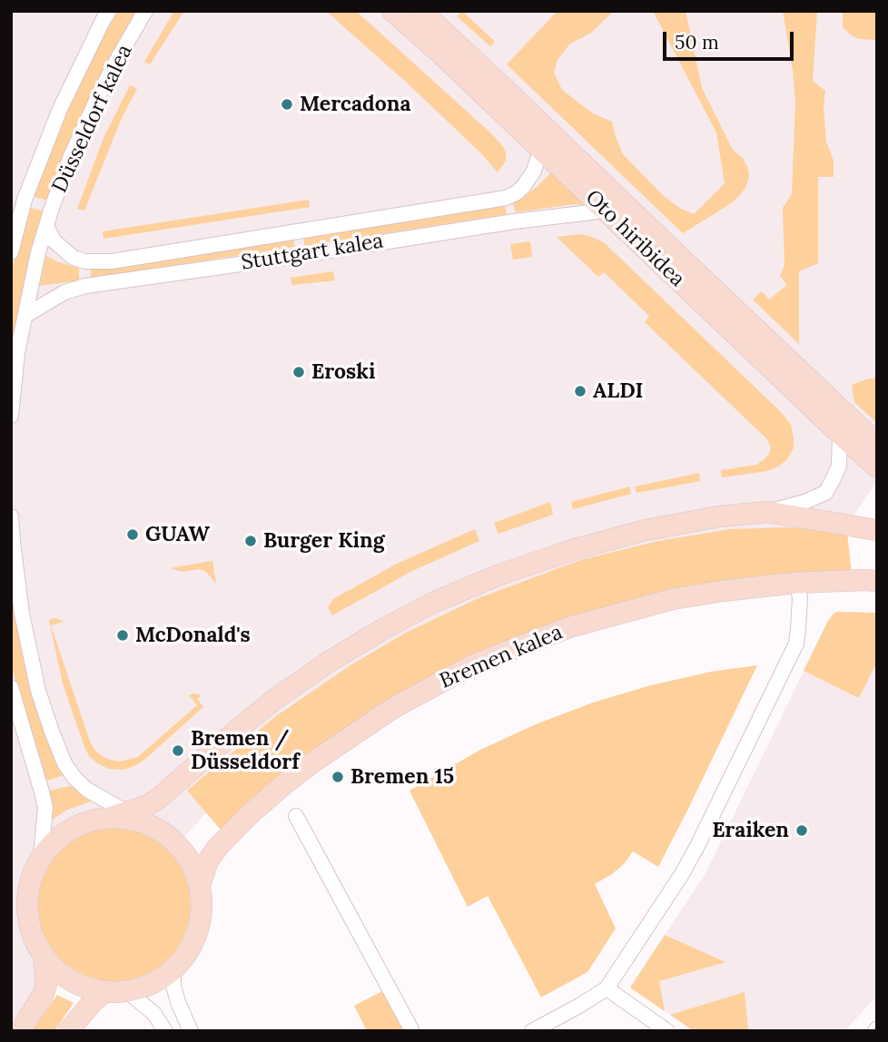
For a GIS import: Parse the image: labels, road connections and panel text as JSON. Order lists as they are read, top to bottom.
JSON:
{
  "streets": {
    "main road": ["Oto hiribidea", "Bremen kalea"],
    "street": ["Düsseldorf kalea", "Stuttgart kalea"]
  },
  "crossings": [
    ["Düsseldorf kalea", "Stuttgart kalea"],
    ["Oto hiribidea", "Stuttgart kalea"]
  ],
  "places": [
    "Mercadona",
    "Eroski",
    "ALDI",
    "GUAW",
    "Burger King",
    "McDonald's",
    "Bremen / Düsseldorf",
    "Bremen 15",
    "Eraiken"
  ],
  "scale_bar": "50 m"
}
